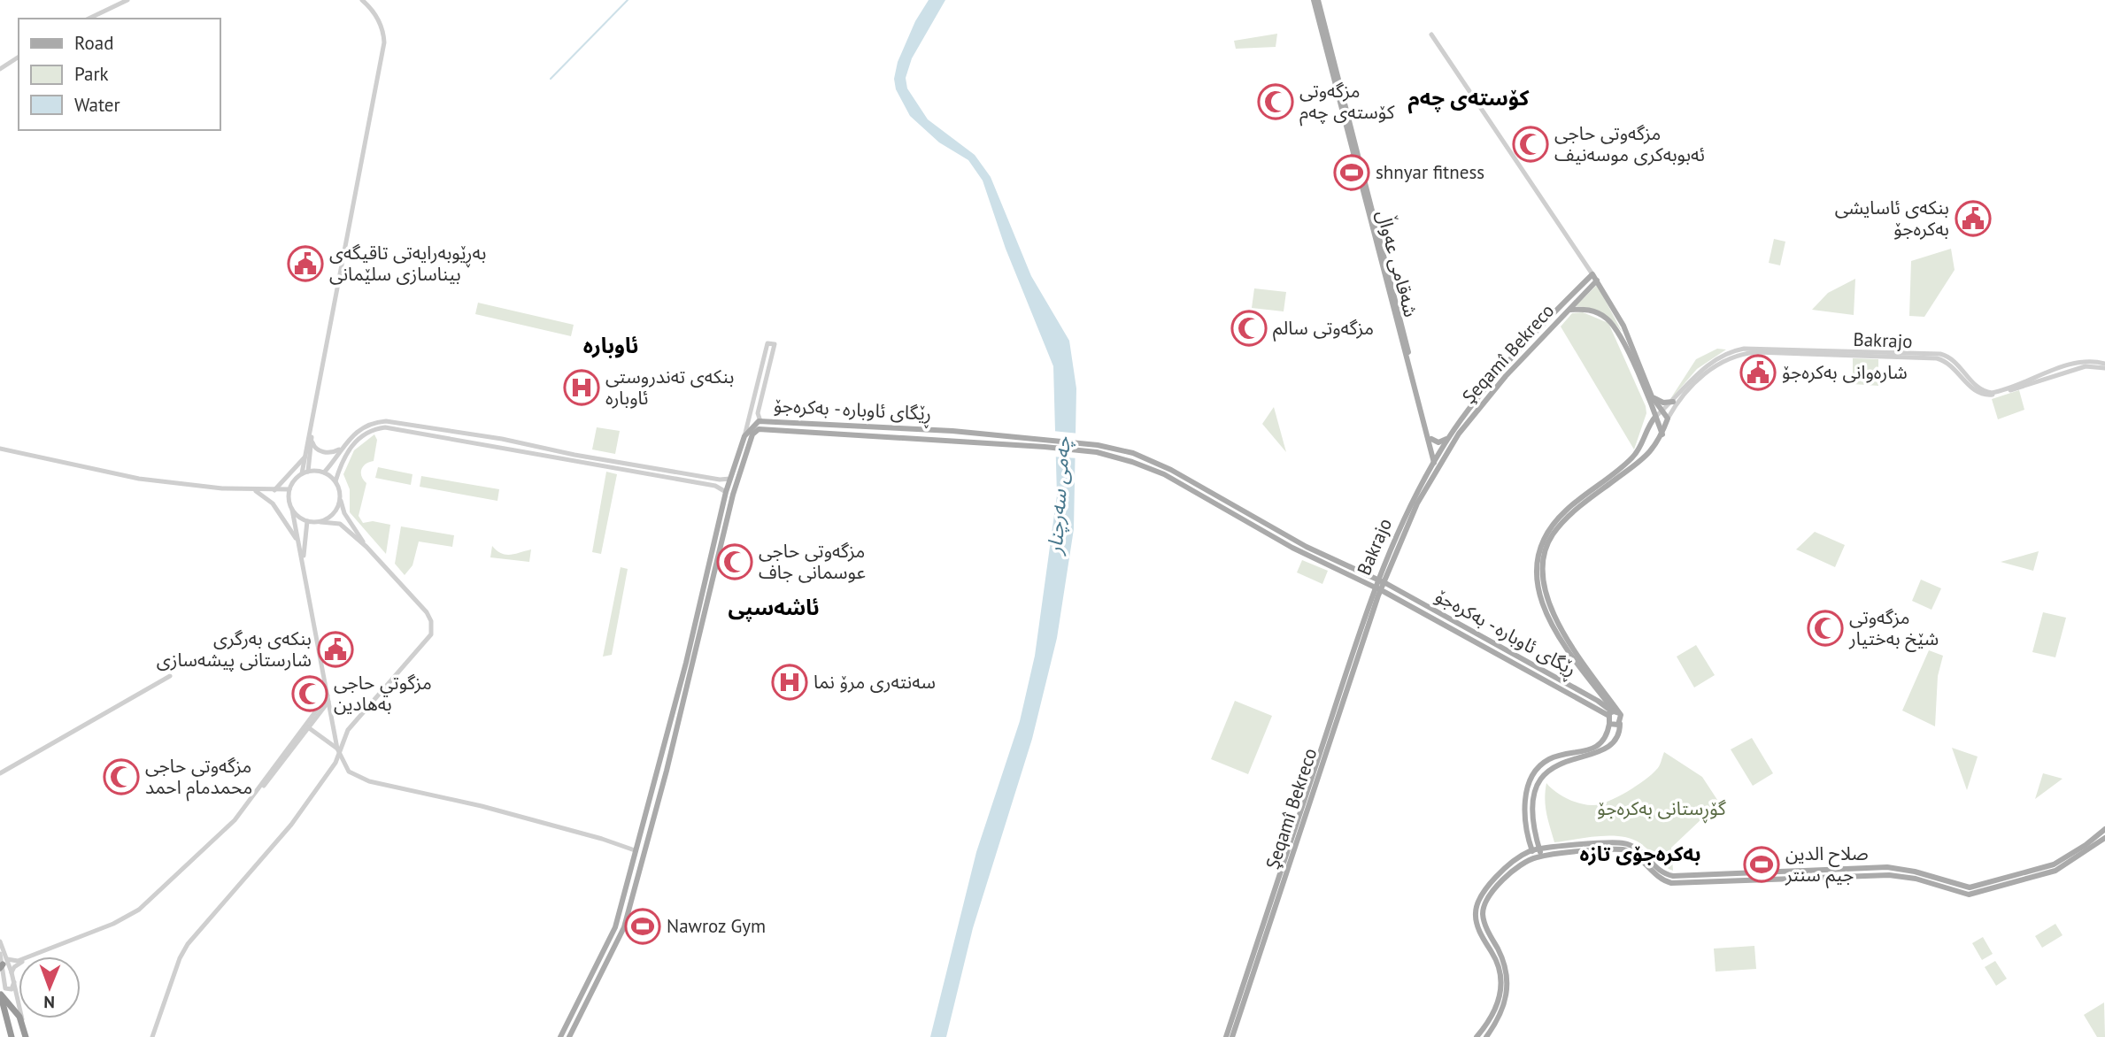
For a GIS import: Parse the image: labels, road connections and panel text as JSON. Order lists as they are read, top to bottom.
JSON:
{
  "streets": {
    "main road": [
      "شەقامی عەواڵ",
      "Bakrajo",
      "Şeqamî Bekreco",
      "ڕێگای ئاوبارە - بەکرەجۆ"
    ]
  },
  "crossings": [
    ["شەقامی عەواڵ", "Bakrajo"],
    ["Bakrajo", "Şeqamî Bekreco"],
    ["Bakrajo", "ڕێگای ئاوبارە - بەکرەجۆ"],
    ["Şeqamî Bekreco", "ڕێگای ئاوبارە - بەکرەجۆ"]
  ],
  "districts": [
    "کۆستەی چەم",
    "ئاوبارە",
    "ئاشەسپی",
    "بەکرەجۆی تازە"
  ],
  "water": ["چەمی سەرچنار"],
  "parks": ["گۆڕستانی بەکرەجۆ"],
  "places": {
    "mosque": [
      "مزگه‌وتی کۆستەی چەم",
      "مزگەوتی حاجی ئەبوبەکری موسەنیف",
      "مزگەوتی سالم",
      "مزگەوتی حاجی عوسمانی جاف",
      "مزگەوتی شێخ بەختیار",
      "مزگوتي حاجی بەهادین",
      "مزگەوتی حاجی محمدمام احمد"
    ],
    "sports": ["shnyar fitness", "صلاح الدين جيم سنتر", "Nawroz Gym"],
    "public building": [
      "بنکەی ئاسایشی بەکرەجۆ",
      "بەڕێوبەرایەتی تاقیگەی بیناسازی سلێمانی",
      "شارەوانی بەکرەجۆ",
      "بنکەی بەرگری شارستانی پیشەسازی"
    ],
    "hospital": ["بنکەی تەندروستی ئاوبارە", "سەنتەرى مرۆ نما"]
  },
  "legend": ["Road", "Park", "Water"],
  "north": "bottom"
}
